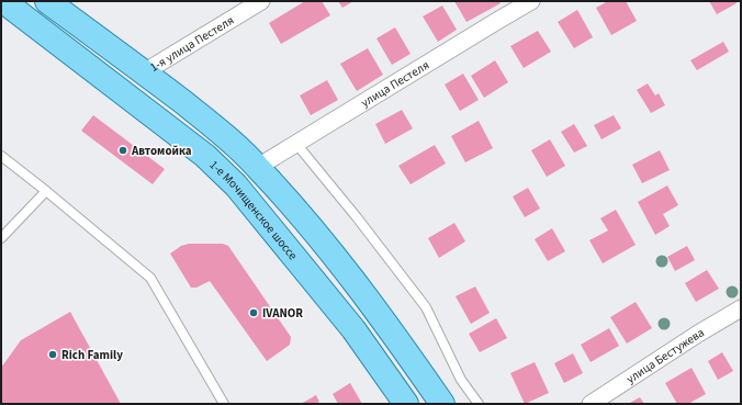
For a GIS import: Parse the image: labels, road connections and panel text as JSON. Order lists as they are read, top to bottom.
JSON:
{
  "streets": {
    "main road": ["1-е Мочищенское шоссе"],
    "street": ["1-я улица Пестеля", "улица Пестеля", "улица Бестужева"]
  },
  "places": ["Автомойка", "IVANOR", "Rich Family"]
}
